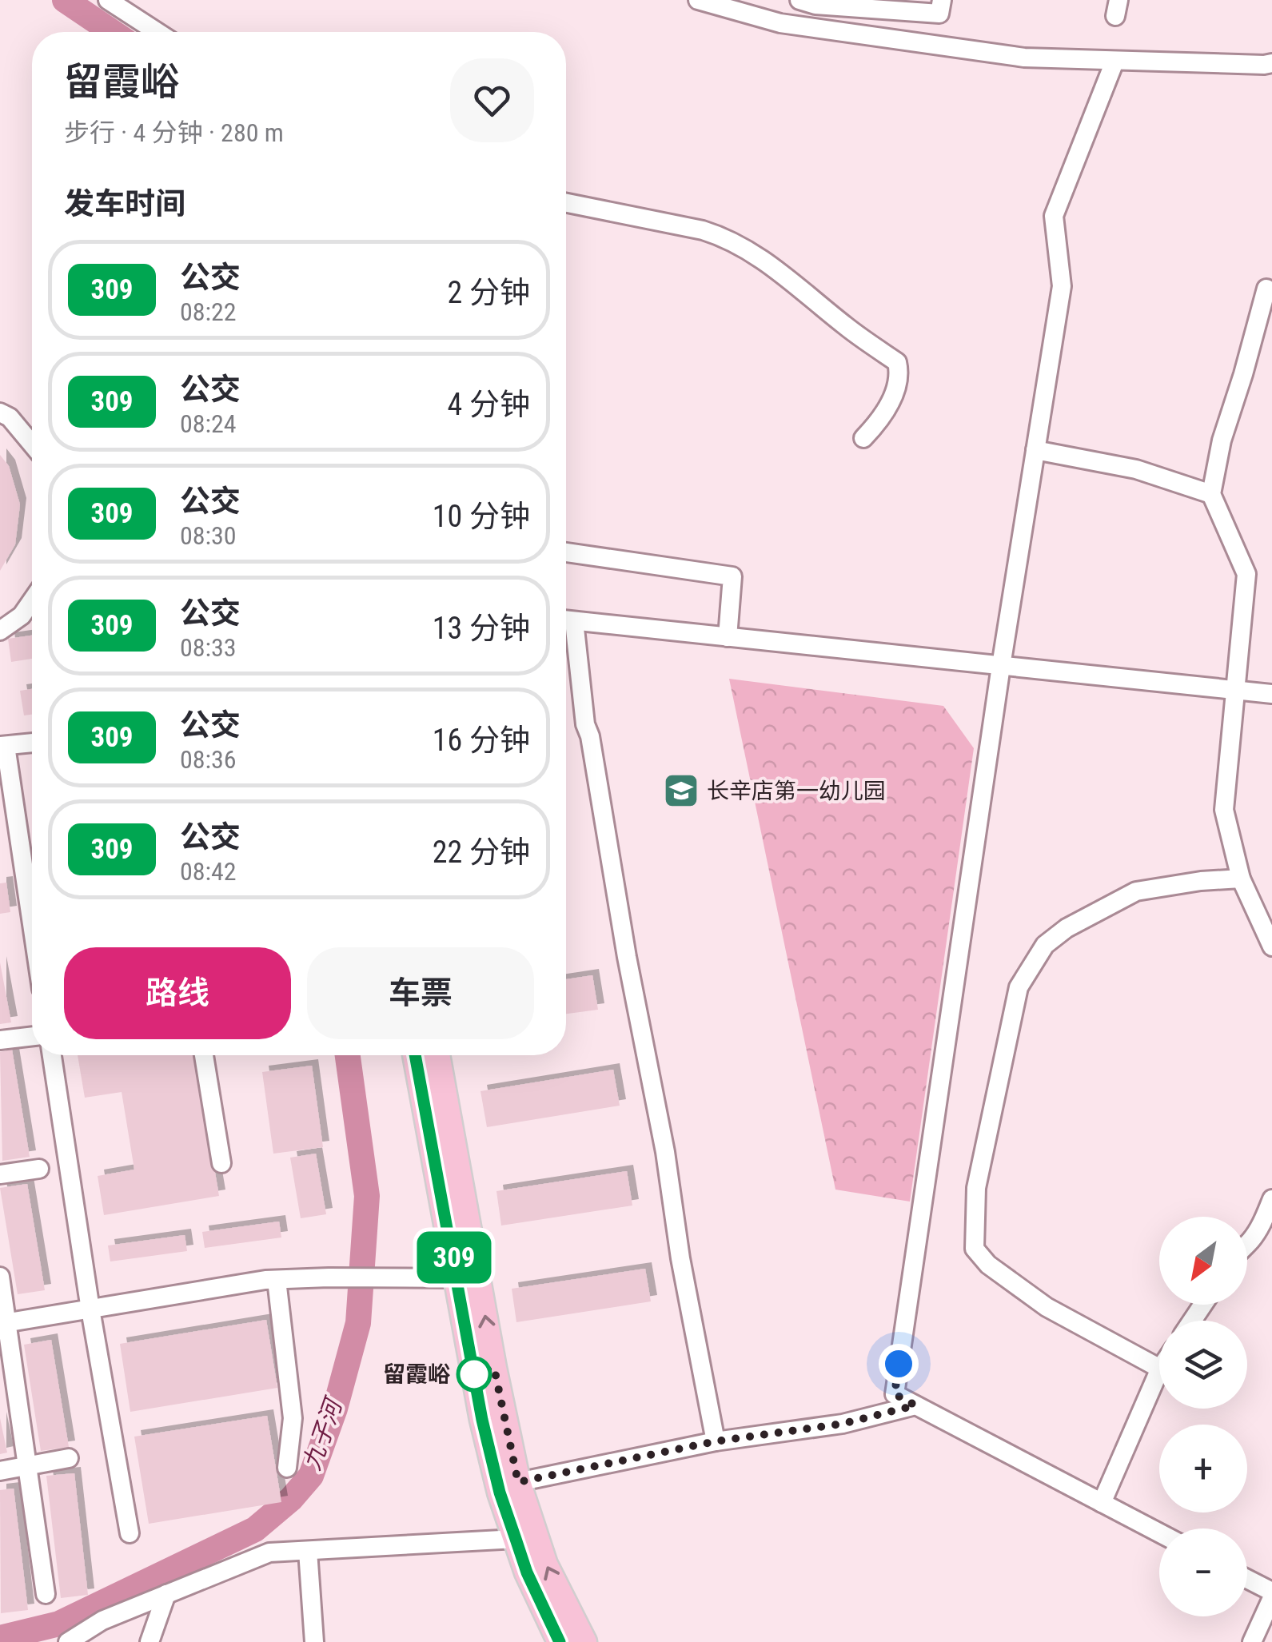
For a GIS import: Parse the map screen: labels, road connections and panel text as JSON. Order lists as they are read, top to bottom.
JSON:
{
  "water": ["九子河"],
  "places": {
    "school or university": ["长辛店第一幼儿园"],
    "other": ["留霞峪"]
  },
  "lines": ["bus line 309"],
  "north": "bottom left",
  "page": {
    "on_map": "309",
    "heading": [
      ["留霞峪", "步行 · 4 分钟 · 280 m"],
      "发车时间"
    ],
    "list": [
      {
        "mark": "309",
        "name": "公交",
        "note": "08:22",
        "value": "2 分钟"
      },
      {
        "mark": "309",
        "name": "公交",
        "note": "08:24",
        "value": "4 分钟"
      },
      {
        "mark": "309",
        "name": "公交",
        "note": "08:30",
        "value": "10 分钟"
      },
      {
        "mark": "309",
        "name": "公交",
        "note": "08:33",
        "value": "13 分钟"
      },
      {
        "mark": "309",
        "name": "公交",
        "note": "08:36",
        "value": "16 分钟"
      },
      {
        "mark": "309",
        "name": "公交",
        "note": "08:42",
        "value": "22 分钟"
      }
    ],
    "buttons": ["路线", "车票"],
    "map_buttons": ["+", "−"]
  }
}
